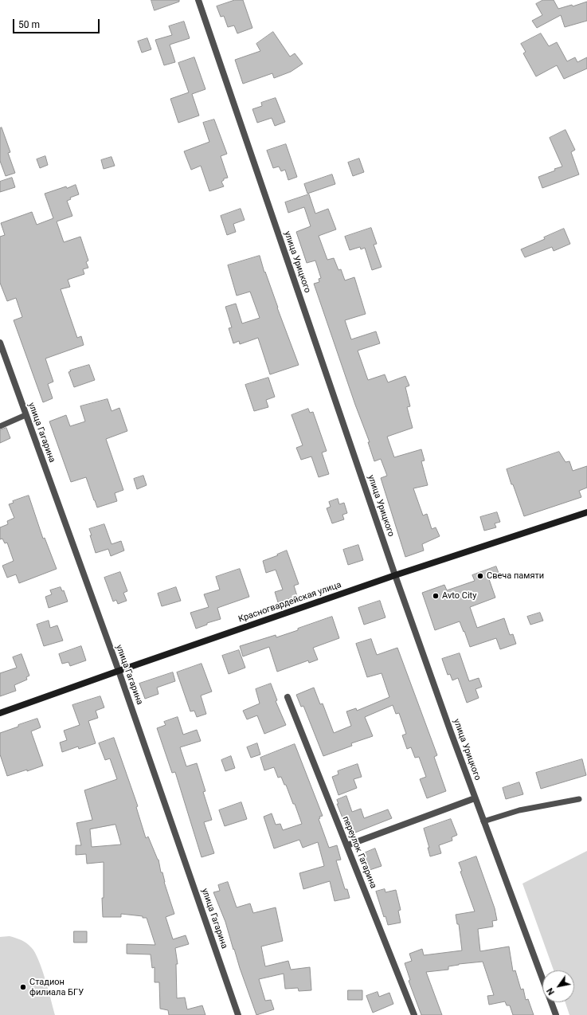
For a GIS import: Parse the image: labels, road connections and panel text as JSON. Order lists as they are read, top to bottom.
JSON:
{
  "streets": {
    "main road": ["Красногвардейская улица"],
    "street": ["улица Урицкого", "улица Гагарина", "переулок Гагарина"]
  },
  "crossings": [
    ["улица Урицкого", "Красногвардейская улица"],
    ["улица Гагарина", "Красногвардейская улица"]
  ],
  "places": ["Свеча памяти", "Avto City", "Стадион филиала БГУ"],
  "scale_bar": "50 m",
  "north": "bottom left"
}
